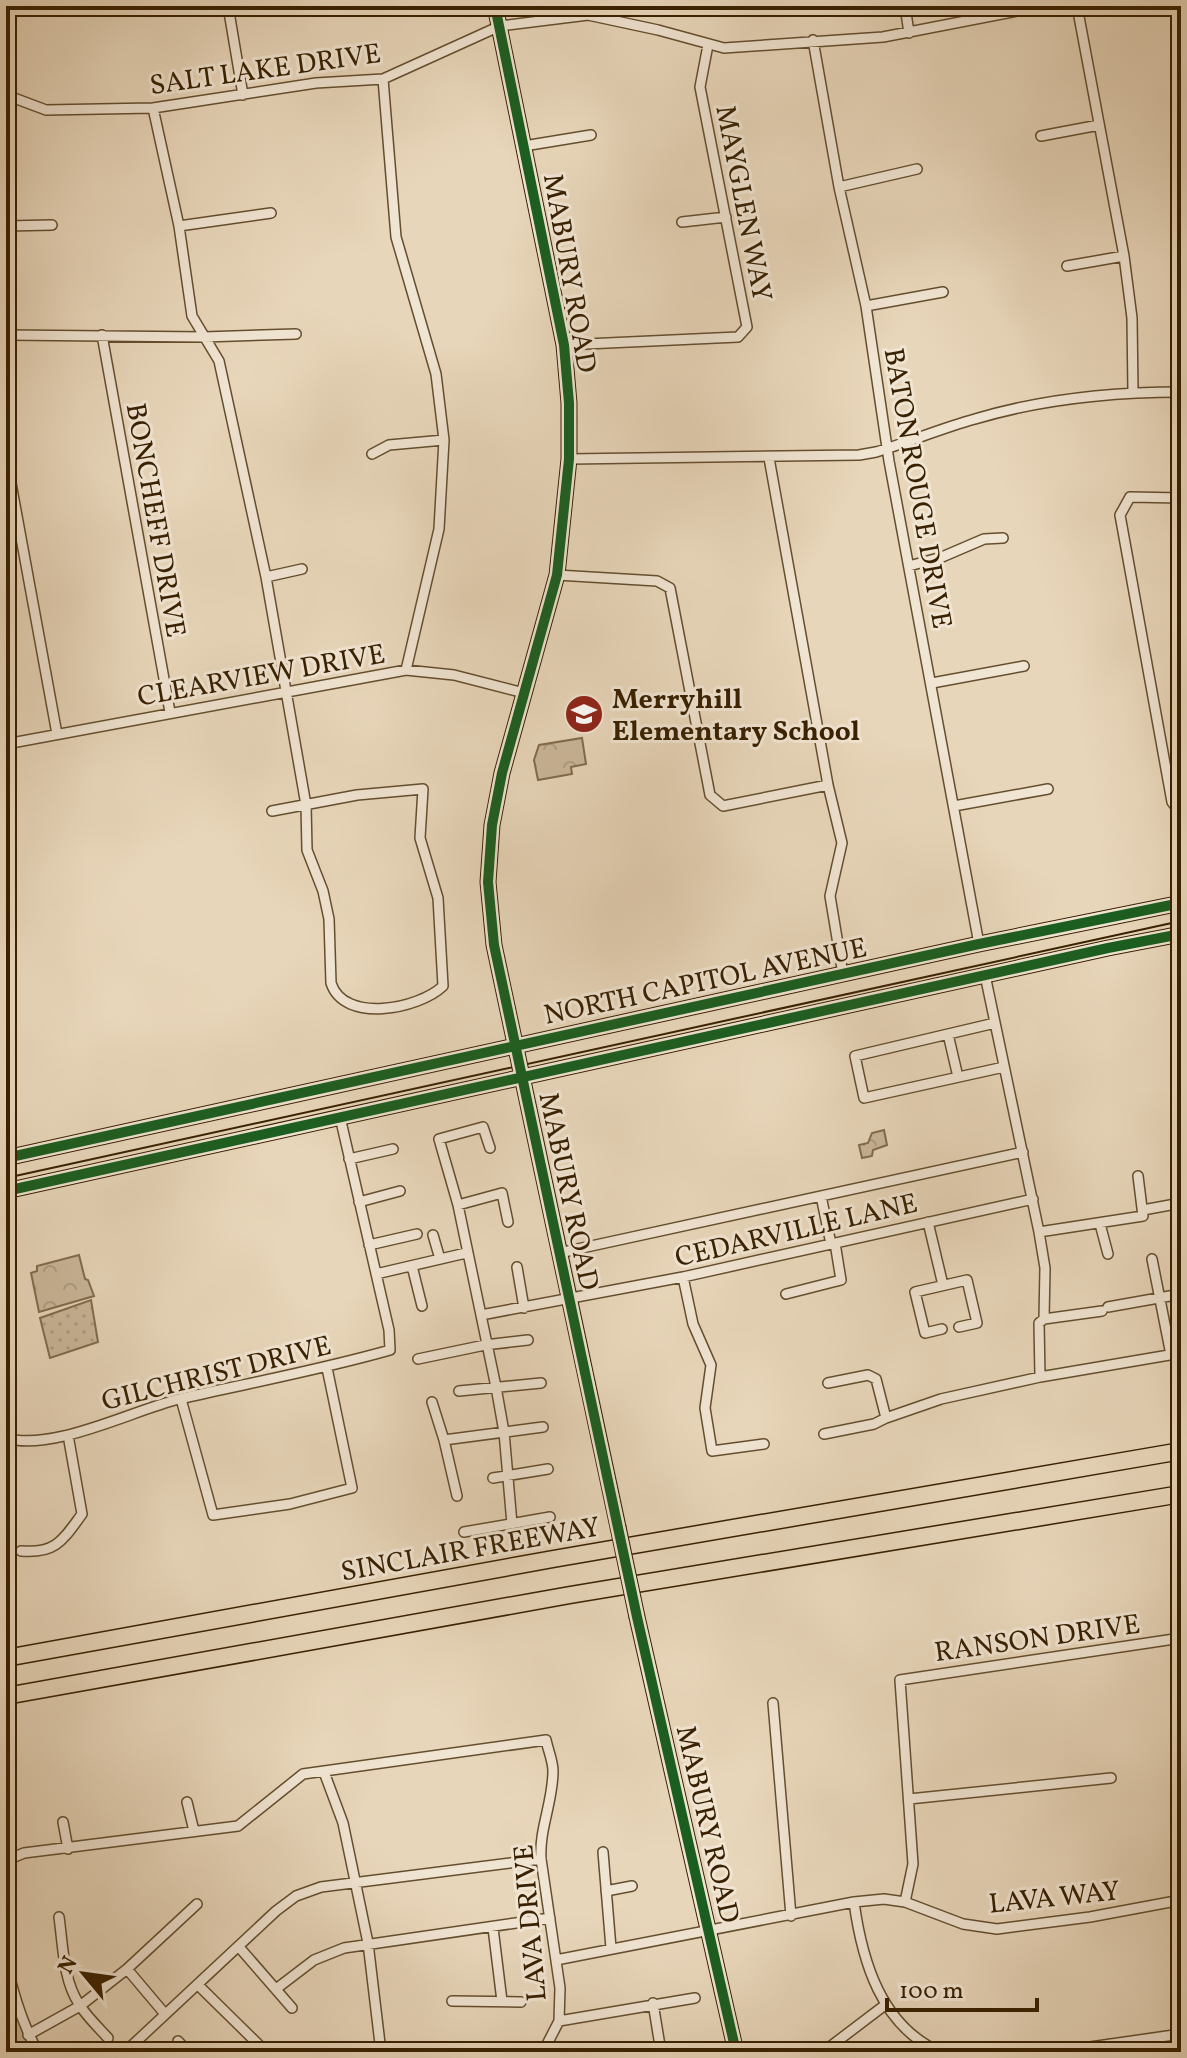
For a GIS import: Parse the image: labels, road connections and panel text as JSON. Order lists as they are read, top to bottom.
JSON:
{
  "streets": {
    "highway": ["SINCLAIR FREEWAY"],
    "main road": ["MABURY ROAD", "NORTH CAPITOL AVENUE"],
    "street": [
      "SALT LAKE DRIVE",
      "MAYGLEN WAY",
      "BATON ROUGE DRIVE",
      "BONCHEFF DRIVE",
      "CLEARVIEW DRIVE",
      "CEDARVILLE LANE",
      "GILCHRIST DRIVE",
      "RANSON DRIVE",
      "LAVA WAY",
      "LAVA DRIVE"
    ]
  },
  "crossings": [
    ["SALT LAKE DRIVE", "MAYGLEN WAY"],
    ["SALT LAKE DRIVE", "MABURY ROAD"],
    ["SALT LAKE DRIVE", "BATON ROUGE DRIVE"],
    ["MAYGLEN WAY", "MABURY ROAD"],
    ["MABURY ROAD", "CLEARVIEW DRIVE"],
    ["MABURY ROAD", "NORTH CAPITOL AVENUE"],
    ["MABURY ROAD", "CEDARVILLE LANE"],
    ["MABURY ROAD", "LAVA WAY"],
    ["BATON ROUGE DRIVE", "NORTH CAPITOL AVENUE"],
    ["BONCHEFF DRIVE", "CLEARVIEW DRIVE"],
    ["LAVA WAY", "LAVA DRIVE"]
  ],
  "places": {
    "school or university": ["Merryhill Elementary School"]
  },
  "scale_bar": "100 m",
  "north": "top left"
}
